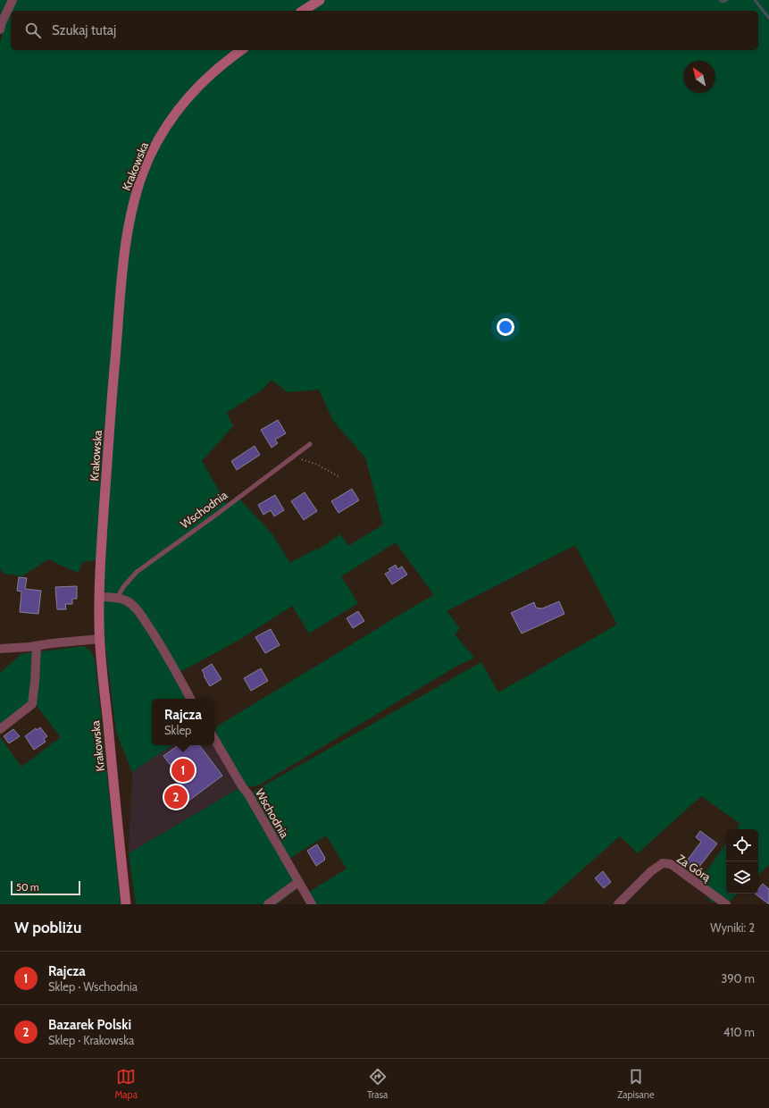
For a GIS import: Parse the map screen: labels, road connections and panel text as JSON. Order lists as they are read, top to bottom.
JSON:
{
  "streets": {
    "main road": ["Krakowska"],
    "street": ["Wschodnia", "Za Górą"]
  },
  "scale_bar": "50 m",
  "north": "top left",
  "page": {
    "search": "Szukaj tutaj",
    "popup": ["Rajcza", "Sklep"],
    "pins": ["1", "2"],
    "scale": "50 m",
    "heading": ["W pobliżu", "Wyniki: 2"],
    "list": [
      {
        "mark": "1",
        "name": "Rajcza",
        "note": "Sklep · Wschodnia",
        "value": "390 m"
      },
      {
        "mark": "2",
        "name": "Bazarek Polski",
        "note": "Sklep · Krakowska",
        "value": "410 m"
      }
    ],
    "nav": ["Mapa", "Trasa", "Zapisane"]
  }
}
